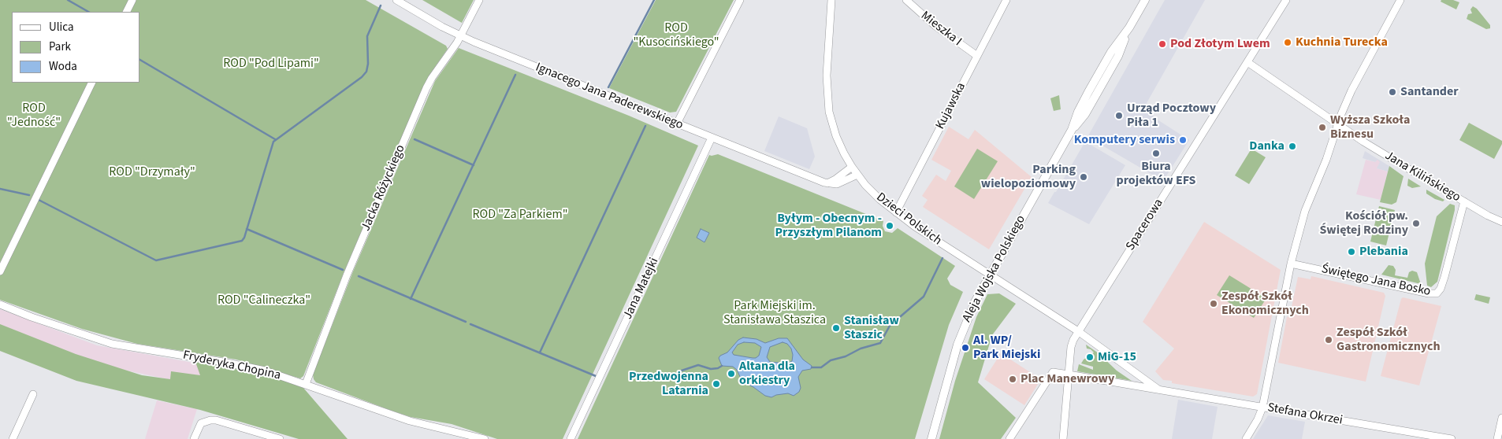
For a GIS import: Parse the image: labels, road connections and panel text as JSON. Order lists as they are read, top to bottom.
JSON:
{
  "streets": {
    "main road": ["Aleja Wojska Polskiego"],
    "street": [
      "Mieszka I",
      "Ignacego Jana Paderewskiego",
      "Kujawska",
      "Jana Kilińskiego",
      "Jacka Różyckiego",
      "Dzieci Polskich",
      "Spacerowa",
      "Świętego Jana Bosko",
      "Jana Matejki",
      "Fryderyka Chopina",
      "Stefana Okrzei"
    ]
  },
  "crossings": [
    ["Mieszka I", "Kujawska"],
    ["Ignacego Jana Paderewskiego", "Jacka Różyckiego"],
    ["Ignacego Jana Paderewskiego", "Jana Matejki"],
    ["Kujawska", "Dzieci Polskich"],
    ["Jana Kilińskiego", "Spacerowa"],
    ["Jana Kilińskiego", "Świętego Jana Bosko"],
    ["Jacka Różyckiego", "Fryderyka Chopina"],
    ["Dzieci Polskich", "Spacerowa"],
    ["Dzieci Polskich", "Aleja Wojska Polskiego"],
    ["Dzieci Polskich", "Stefana Okrzei"],
    ["Spacerowa", "Stefana Okrzei"]
  ],
  "parks": [
    "ROD \"Kusocińskiego\"",
    "ROD \"Pod Lipami\"",
    "ROD \"Jedność\"",
    "ROD \"Drzymały\"",
    "ROD \"Za Parkiem\"",
    "ROD \"Calineczka\"",
    "Park Miejski im. Stanisława Staszica"
  ],
  "places": [
    "Kuchnia Turecka",
    "Pod Złotym Lwem",
    "Santander",
    "Urząd Pocztowy Piła 1",
    "Wyższa Szkoła Biznesu",
    "Komputery serwis",
    "Danka",
    "Biura projektów EFS",
    "Parking wielopoziomowy",
    "Kościół pw. Świętej Rodziny",
    "Byłym - Obecnym - Przyszłym Pilanom",
    "Plebania",
    "Zespół Szkół Ekonomicznych",
    "Stanisław Staszic",
    "Zespół Szkół Gastronomicznych",
    "Al. WP/ Park Miejski",
    "MiG-15",
    "Altana dla orkiestry",
    "Plac Manewrowy",
    "Przedwojenna Latarnia"
  ],
  "legend": ["Ulica", "Park", "Woda"]
}
